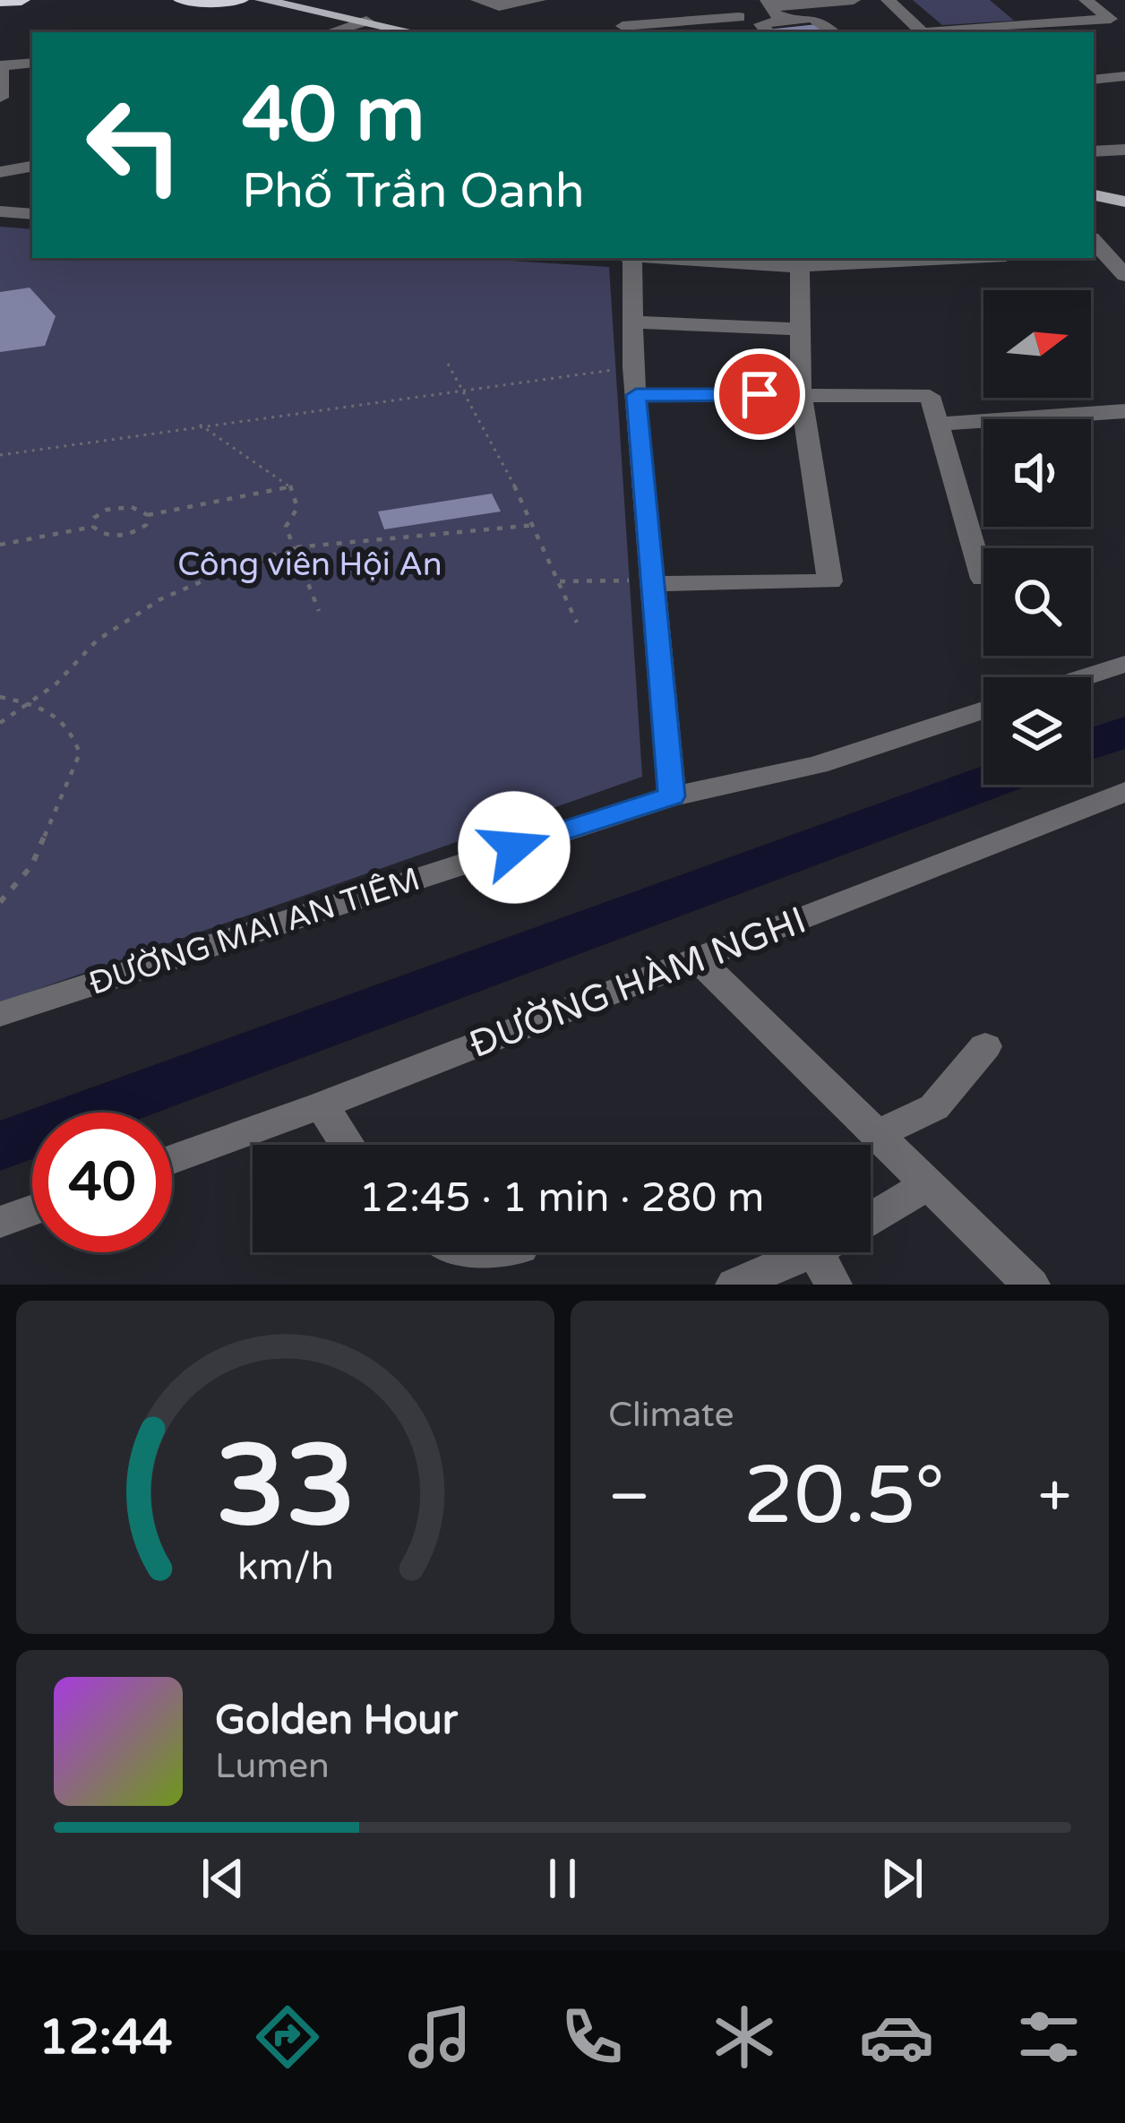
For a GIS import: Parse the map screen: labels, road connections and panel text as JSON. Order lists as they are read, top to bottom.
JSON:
{
  "streets": {
    "street": ["ĐƯỜNG MAI AN TIÊM", "ĐƯỜNG HÀM NGHI"]
  },
  "parks": ["Công viên Hội An"],
  "north": "right",
  "page": {
    "turn": ["40 m", "Phố Trần Oanh"],
    "limit": "40",
    "trip": "12:45 · 1 min · 280 m",
    "tile": "Climate",
    "heat": ["−", "20.5°", "+"],
    "song": ["Golden Hour", "Lumen"],
    "tabs": "12:44",
    "gauge": ["33", "km/h"]
  }
}
